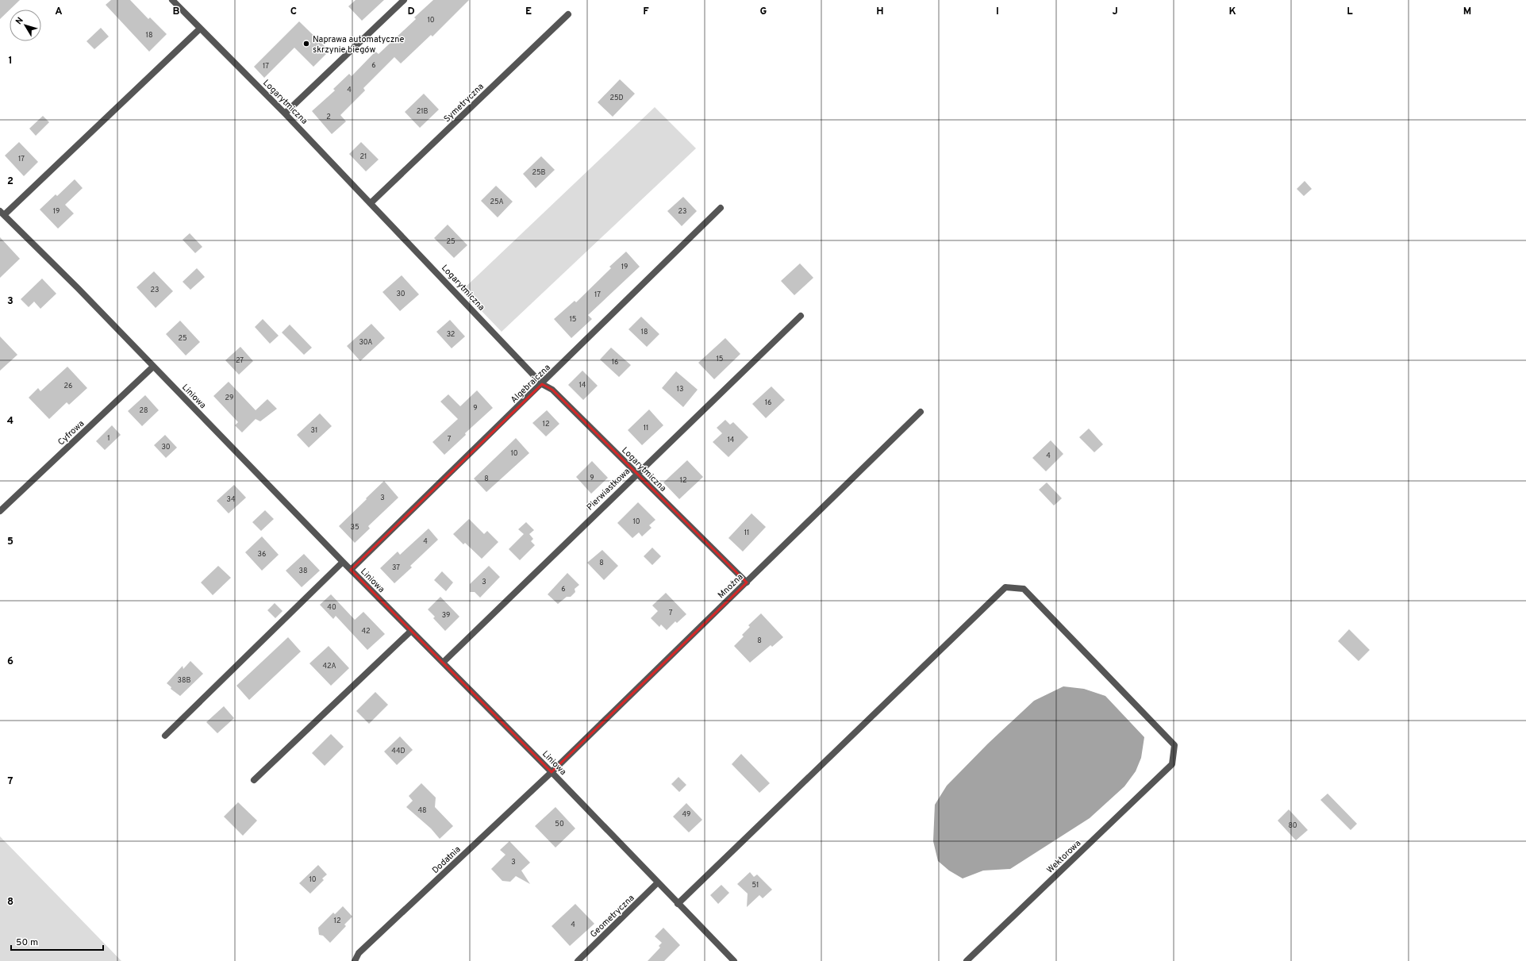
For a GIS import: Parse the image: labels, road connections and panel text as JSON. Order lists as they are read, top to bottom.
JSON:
{
  "streets": {
    "street": [
      "Logarytmiczna",
      "Symetryczna",
      "Algebraiczna",
      "Liniowa",
      "Cyfrowa",
      "Pierwiastkowa",
      "Mnożna",
      "Wektorowa",
      "Dodatnia",
      "Geometryczna"
    ]
  },
  "crossings": [
    ["Logarytmiczna", "Symetryczna"],
    ["Logarytmiczna", "Algebraiczna"],
    ["Logarytmiczna", "Pierwiastkowa"],
    ["Logarytmiczna", "Mnożna"],
    ["Algebraiczna", "Liniowa"],
    ["Liniowa", "Cyfrowa"],
    ["Liniowa", "Pierwiastkowa"],
    ["Liniowa", "Mnożna"],
    ["Liniowa", "Wektorowa"],
    ["Liniowa", "Dodatnia"],
    ["Liniowa", "Geometryczna"],
    ["Mnożna", "Dodatnia"]
  ],
  "places": ["Naprawa automatyczne skrzynie biegów"],
  "house_numbers": [
    "10",
    "18",
    "6",
    "17",
    "4",
    "25D",
    "21B",
    "2",
    "21",
    "17",
    "25B",
    "25A",
    "19",
    "23",
    "25",
    "19",
    "23",
    "30",
    "17",
    "15",
    "18",
    "32",
    "25",
    "30A",
    "15",
    "27",
    "16",
    "14",
    "26",
    "13",
    "29",
    "16",
    "9",
    "28",
    "12",
    "11",
    "31",
    "1",
    "7",
    "14",
    "30",
    "10",
    "4",
    "9",
    "8",
    "12",
    "3",
    "34",
    "10",
    "35",
    "11",
    "4",
    "36",
    "8",
    "37",
    "38",
    "3",
    "6",
    "40",
    "7",
    "39",
    "42",
    "8",
    "42A",
    "38B",
    "44D",
    "48",
    "49",
    "50",
    "80",
    "3",
    "10",
    "51",
    "12",
    "4"
  ],
  "scale_bar": "50 m",
  "north": "top left",
  "grid": {
    "columns": [
      "A",
      "B",
      "C",
      "D",
      "E",
      "F",
      "G",
      "H",
      "I",
      "J",
      "K",
      "L",
      "M"
    ],
    "rows": [
      "1",
      "2",
      "3",
      "4",
      "5",
      "6",
      "7",
      "8"
    ]
  }
}
